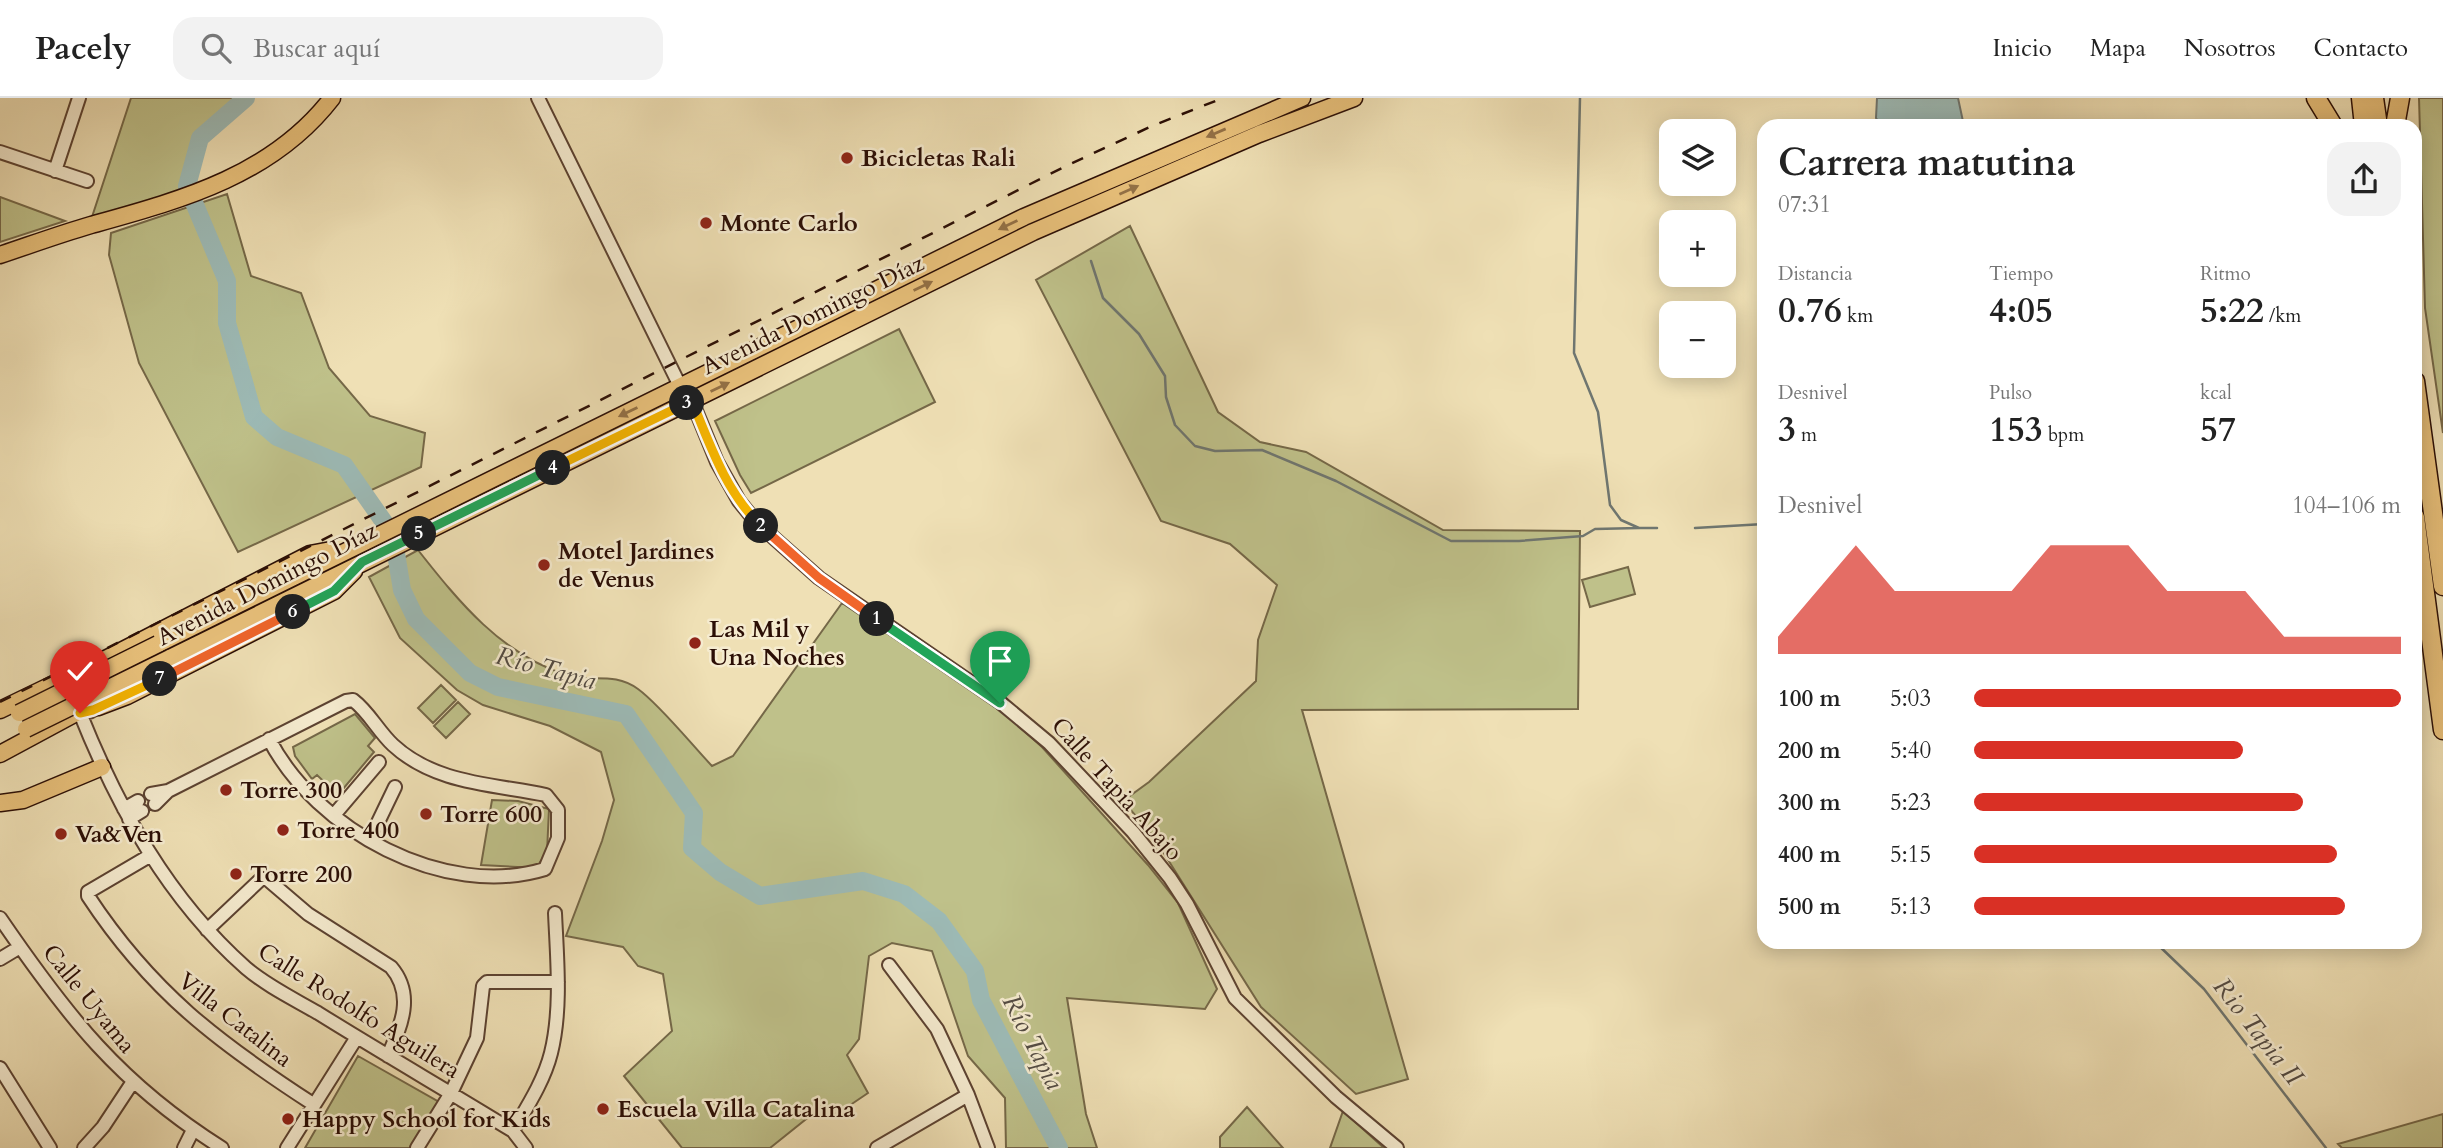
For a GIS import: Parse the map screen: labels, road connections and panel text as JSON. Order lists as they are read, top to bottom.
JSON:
{
  "streets": {
    "main road": ["Avenida Domingo Díaz"],
    "street": [
      "Calle Tapia Abajo",
      "Calle Uyama",
      "Calle Rodolfo Aguilera",
      "Villa Catalina"
    ]
  },
  "crossings": [
    ["Avenida Domingo Díaz", "Calle Tapia Abajo"],
    ["Calle Rodolfo Aguilera", "Villa Catalina"]
  ],
  "water": ["Río Tapia", "Rio Tapia II"],
  "places": [
    "Bicicletas Rali",
    "Monte Carlo",
    "Motel Jardines de Venus",
    "Las Mil y Una Noches",
    "Torre 300",
    "Torre 600",
    "Torre 400",
    "Va&Ven",
    "Torre 200",
    "Escuela Villa Catalina",
    "Happy School for Kids"
  ],
  "page": {
    "header": "Pacely",
    "search": "Buscar aquí",
    "nav": [
      "Inicio",
      "Mapa",
      "Nosotros",
      "Contacto"
    ],
    "map_buttons": ["+", "−"],
    "heading": ["Carrera matutina", "07:31"],
    "stats": [
      ["Distancia", "0.76 km"],
      ["Tiempo", "4:05"],
      ["Ritmo", "5:22 /km"],
      ["Desnivel", "3 m"],
      ["Pulso", "153 bpm"],
      ["kcal", "57"]
    ],
    "pins": [
      "3",
      "4",
      "2",
      "5",
      "6",
      "1",
      "7"
    ],
    "chart": ["Desnivel", "104–106 m"],
    "list": [
      {
        "name": "100 m",
        "note": "5:03"
      },
      {
        "name": "200 m",
        "note": "5:40"
      },
      {
        "name": "300 m",
        "note": "5:23"
      },
      {
        "name": "400 m",
        "note": "5:15"
      },
      {
        "name": "500 m",
        "note": "5:13"
      }
    ]
  }
}
